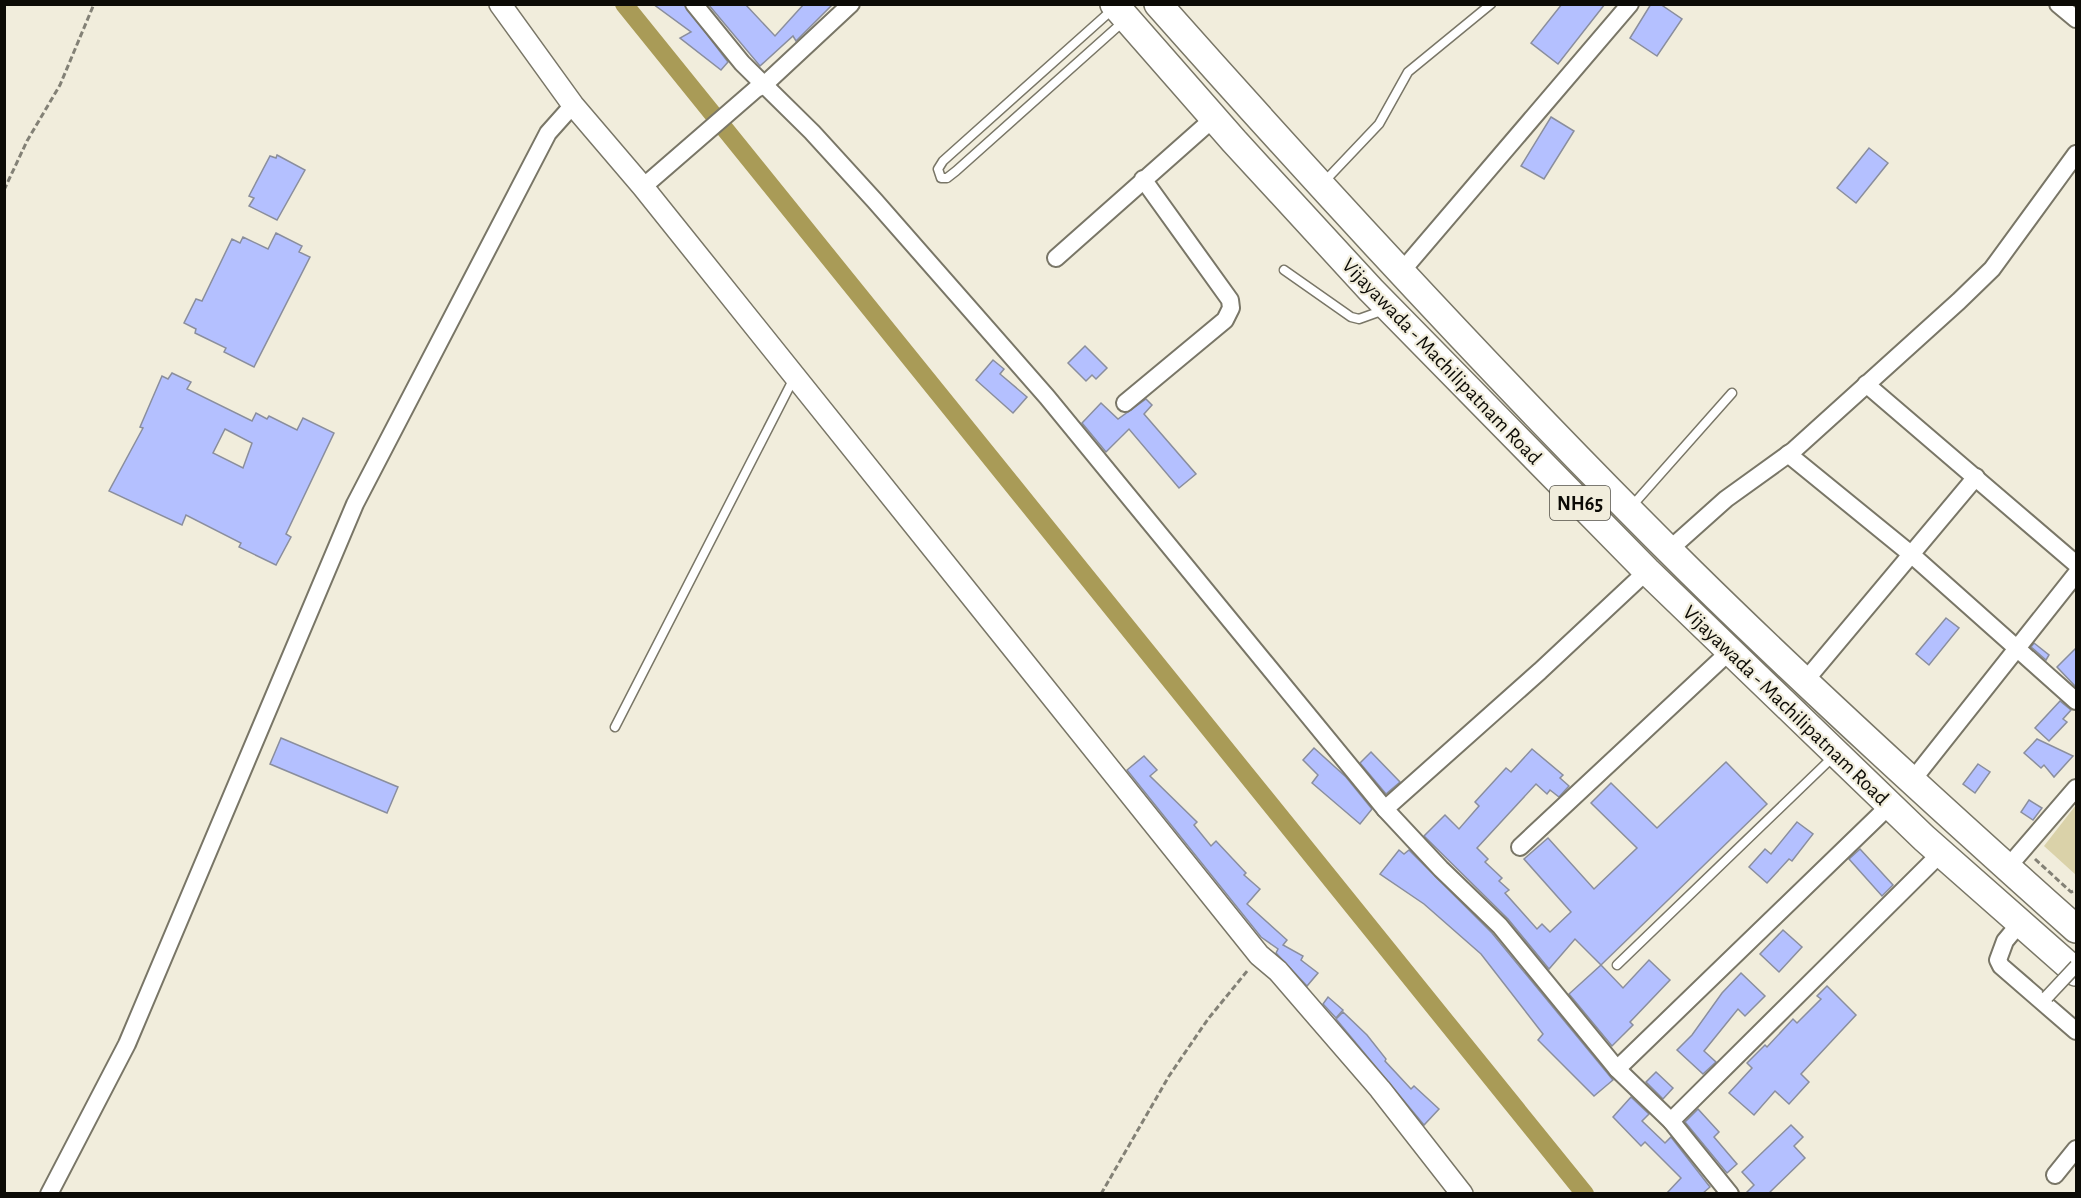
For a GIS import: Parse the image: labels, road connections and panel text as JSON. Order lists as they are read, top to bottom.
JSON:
{
  "streets": {
    "highway": ["Vijayawada - Machilipatnam Road", "NH65"]
  }
}
